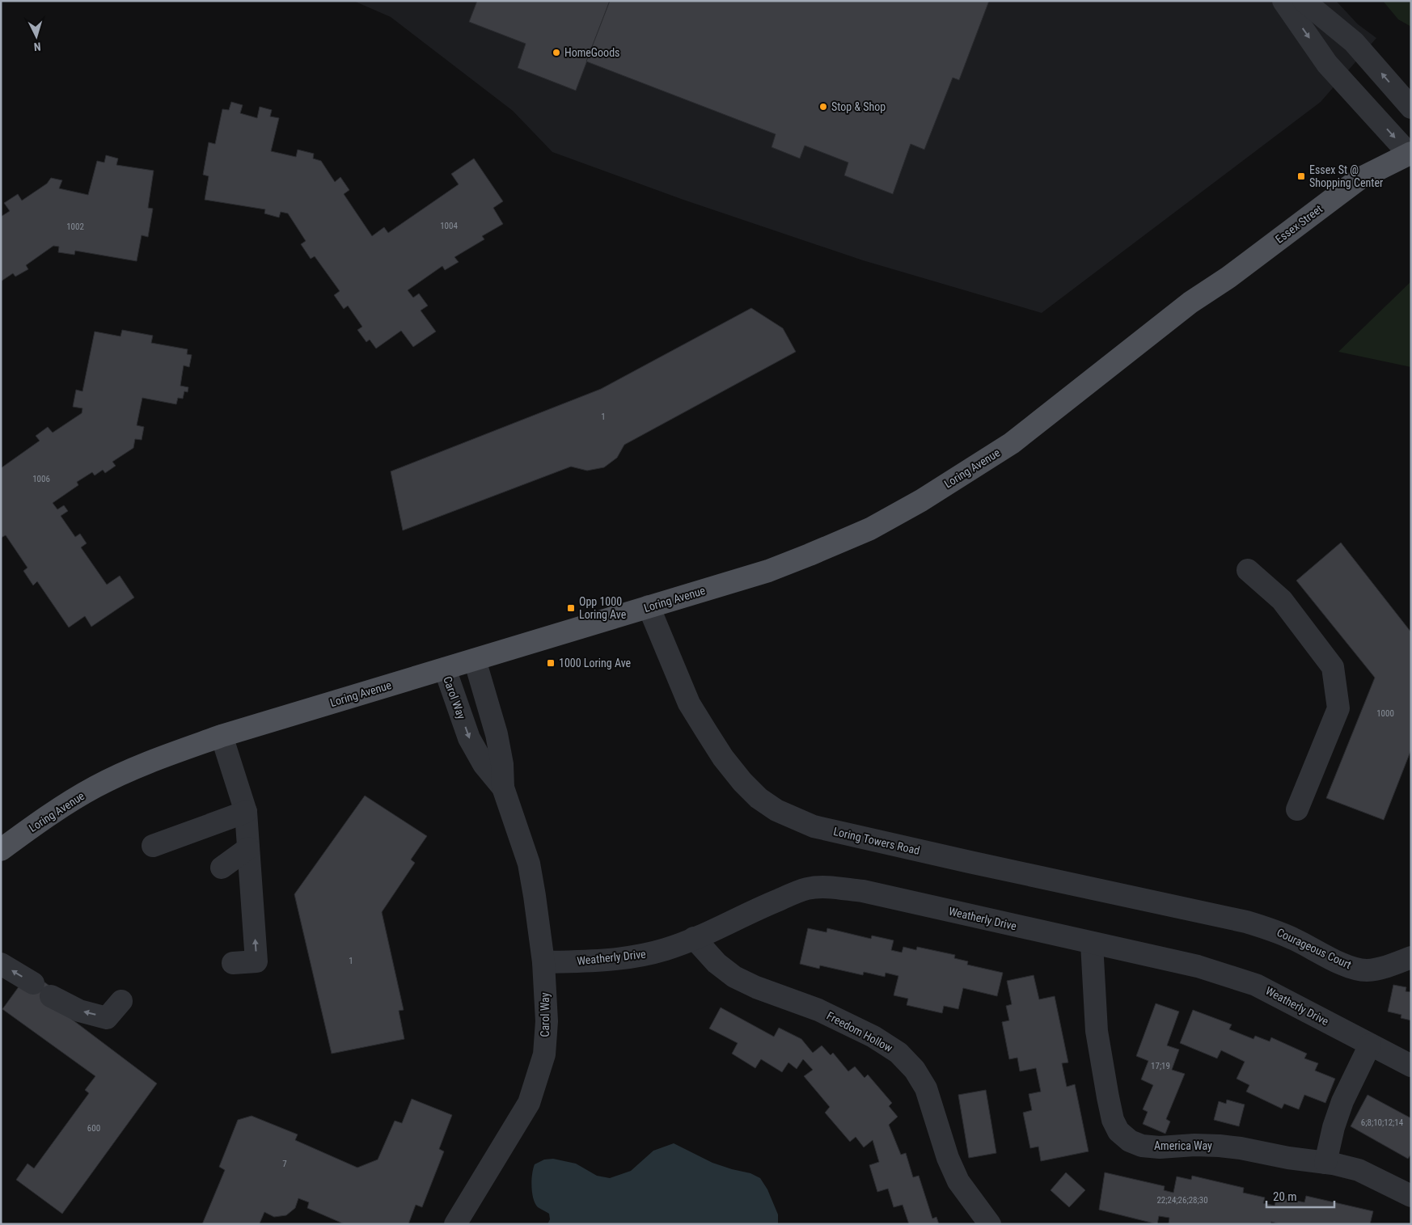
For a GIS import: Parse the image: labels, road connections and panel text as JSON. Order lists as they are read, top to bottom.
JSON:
{
  "streets": {
    "main road": ["Essex Street", "Loring Avenue"],
    "street": [
      "Carol Way",
      "Loring Towers Road",
      "Weatherly Drive",
      "Courageous Court",
      "Freedom Hollow",
      "America Way"
    ]
  },
  "crossings": [
    ["Essex Street", "Loring Avenue"],
    ["Loring Avenue", "Carol Way"],
    ["Loring Avenue", "Loring Towers Road"],
    ["Carol Way", "Weatherly Drive"],
    ["Loring Towers Road", "Courageous Court"],
    ["Weatherly Drive", "Freedom Hollow"],
    ["Weatherly Drive", "America Way"]
  ],
  "places": {
    "other": ["HomeGoods", "Stop & Shop"],
    "transit": ["Essex St @ Shopping Center", "Opp 1000 Loring Ave", "1000 Loring Ave"]
  },
  "house_numbers": [
    "1004",
    "1002",
    "1",
    "1006",
    "1000",
    "1",
    "17;19",
    "6;8;10;12;14",
    "600",
    "7",
    "22;24;26;28;30"
  ],
  "scale_bar": "20 m",
  "north": "bottom"
}
